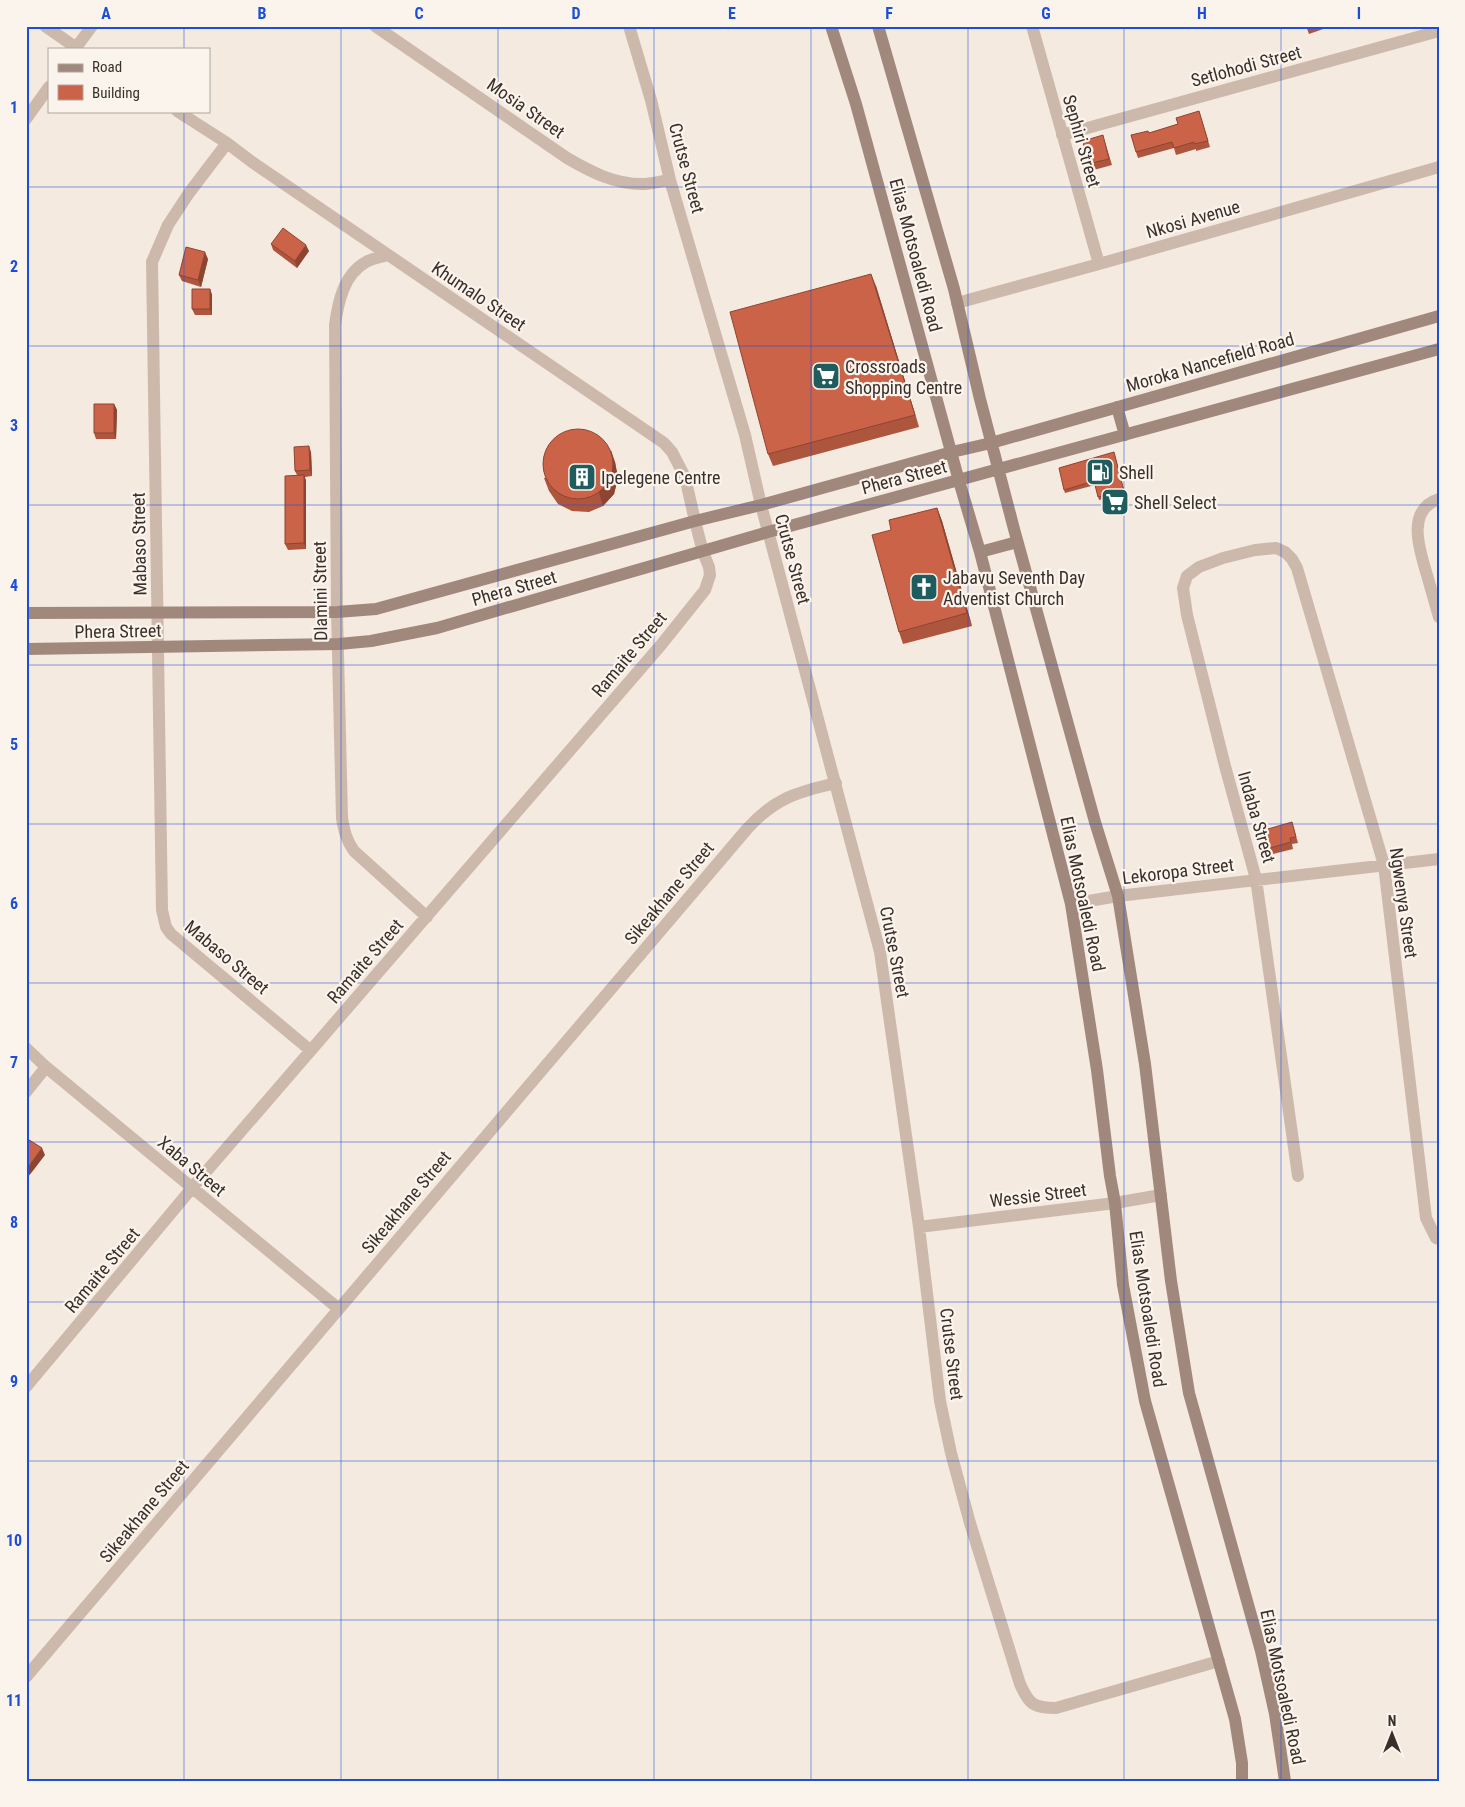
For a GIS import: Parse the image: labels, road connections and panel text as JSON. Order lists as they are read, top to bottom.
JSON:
{
  "streets": {
    "main road": ["Elias Motsoaledi Road", "Moroka Nancefield Road", "Phera Street"],
    "street": [
      "Setlohodi Street",
      "Mosia Street",
      "Sephiri Street",
      "Crutse Street",
      "Nkosi Avenue",
      "Khumalo Street",
      "Mabaso Street",
      "Dlamini Street",
      "Ramaite Street",
      "Indaba Street",
      "Lekoropa Street",
      "Sikeakhane Street",
      "Ngwenya Street",
      "Xaba Street",
      "Wessie Street"
    ]
  },
  "crossings": [
    ["Setlohodi Street", "Sephiri Street"],
    ["Mosia Street", "Crutse Street"],
    ["Sephiri Street", "Nkosi Avenue"],
    ["Crutse Street", "Elias Motsoaledi Road"],
    ["Crutse Street", "Phera Street"],
    ["Crutse Street", "Sikeakhane Street"],
    ["Crutse Street", "Wessie Street"],
    ["Nkosi Avenue", "Elias Motsoaledi Road"],
    ["Elias Motsoaledi Road", "Moroka Nancefield Road"],
    ["Elias Motsoaledi Road", "Phera Street"],
    ["Elias Motsoaledi Road", "Lekoropa Street"],
    ["Elias Motsoaledi Road", "Wessie Street"],
    ["Khumalo Street", "Phera Street"],
    ["Khumalo Street", "Mabaso Street"],
    ["Khumalo Street", "Dlamini Street"],
    ["Khumalo Street", "Ramaite Street"],
    ["Moroka Nancefield Road", "Phera Street"],
    ["Phera Street", "Mabaso Street"],
    ["Phera Street", "Dlamini Street"],
    ["Phera Street", "Ramaite Street"],
    ["Mabaso Street", "Ramaite Street"],
    ["Dlamini Street", "Ramaite Street"],
    ["Ramaite Street", "Xaba Street"],
    ["Indaba Street", "Lekoropa Street"],
    ["Indaba Street", "Ngwenya Street"],
    ["Lekoropa Street", "Ngwenya Street"],
    ["Sikeakhane Street", "Xaba Street"]
  ],
  "places": {
    "supermarket": ["Crossroads Shopping Centre", "Shell Select"],
    "fuel station": ["Shell"],
    "building": ["Ipelegene Centre"],
    "church": ["Jabavu Seventh Day Adventist Church"]
  },
  "legend": ["Road", "Building"],
  "north": "top",
  "grid": {
    "columns": [
      "A",
      "B",
      "C",
      "D",
      "E",
      "F",
      "G",
      "H",
      "I"
    ],
    "rows": [
      "1",
      "2",
      "3",
      "4",
      "5",
      "6",
      "7",
      "8",
      "9",
      "10",
      "11"
    ]
  }
}
